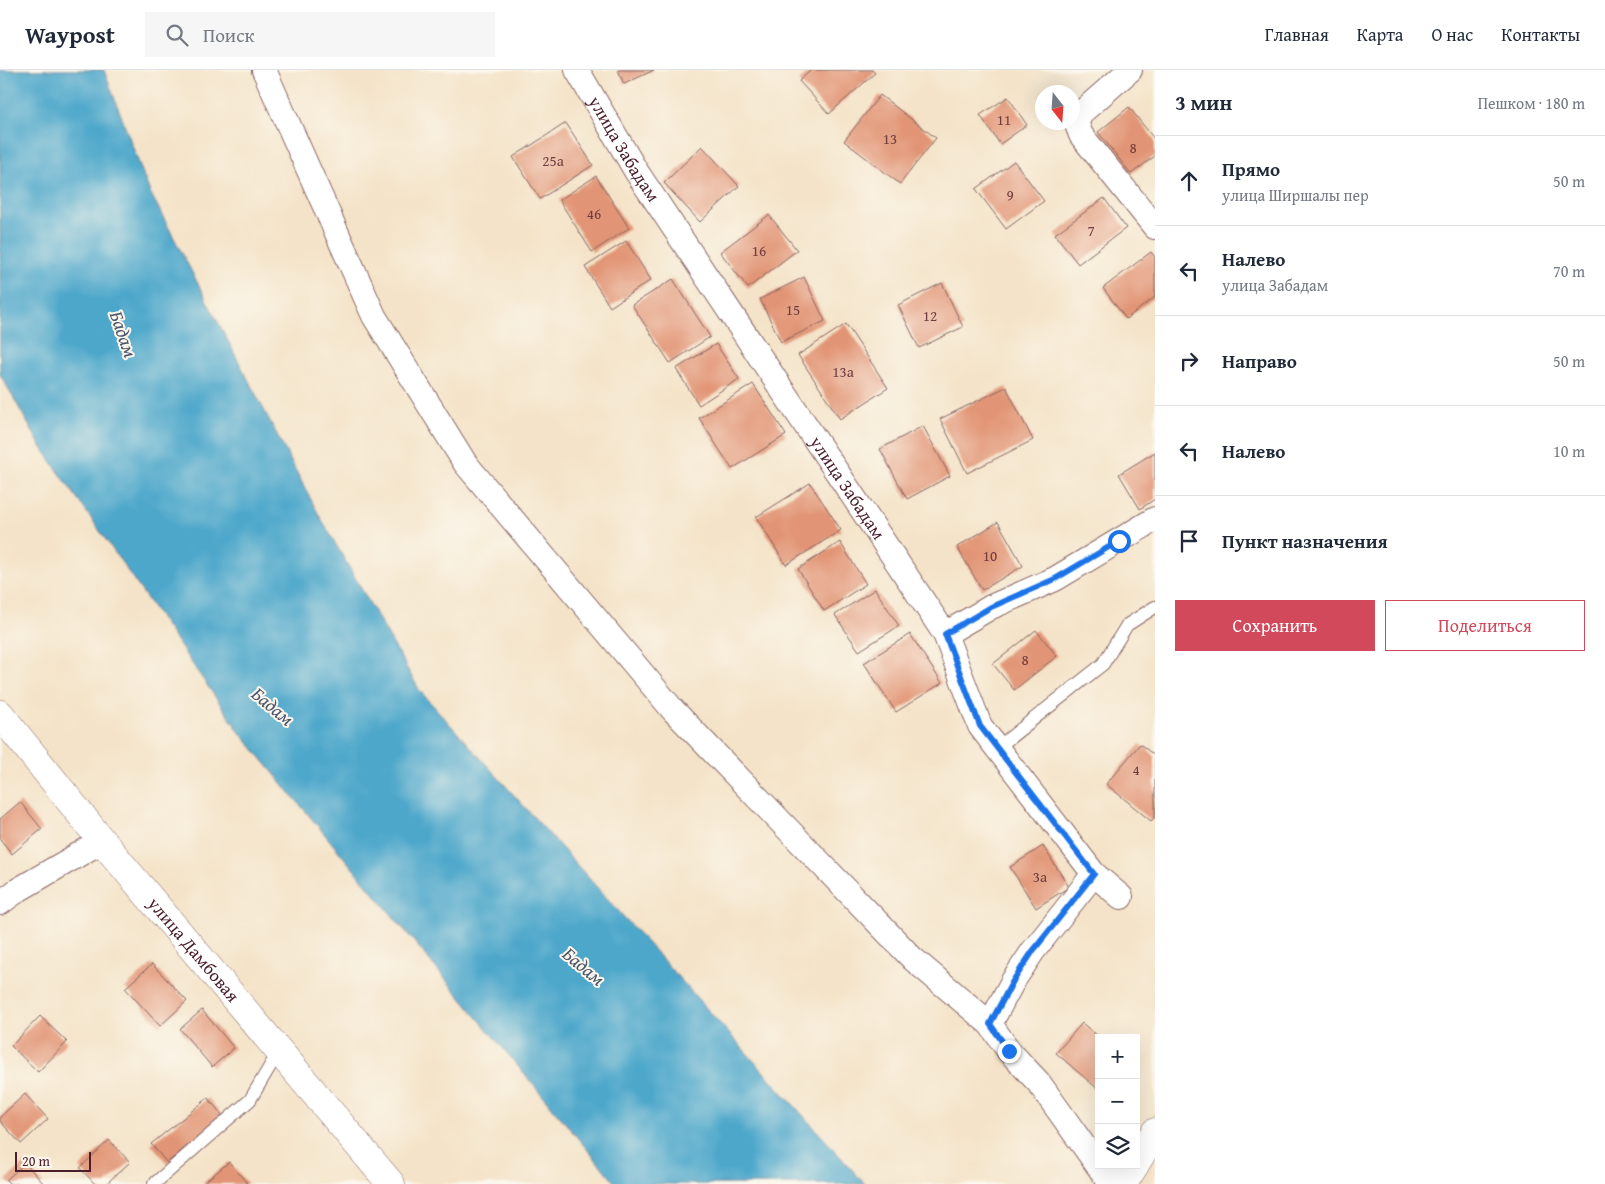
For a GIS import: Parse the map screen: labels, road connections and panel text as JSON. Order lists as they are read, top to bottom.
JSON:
{
  "streets": {
    "street": ["улица Забадам", "улица Дамбовая"]
  },
  "water": ["Бадам"],
  "house_numbers": [
    "11",
    "13",
    "8",
    "25а",
    "9",
    "46",
    "7",
    "16",
    "15",
    "12",
    "13а",
    "10",
    "8",
    "4",
    "3а"
  ],
  "scale_bar": "20 m",
  "north": "bottom",
  "page": {
    "header": "Waypost",
    "search": "Поиск",
    "nav": [
      "Главная",
      "Карта",
      "О нас",
      "Контакты"
    ],
    "heading": ["3 мин", "Пешком · 180 m"],
    "list": [
      ["Прямо", "улица Ширшалы пер", "50 m"],
      ["Налево", "улица Забадам", "70 m"],
      ["Направо", "50 m"],
      ["Налево", "10 m"],
      "Пункт назначения"
    ],
    "buttons": ["Сохранить", "Поделиться"],
    "map_buttons": ["+", "−"],
    "scale": "20 m"
  }
}
